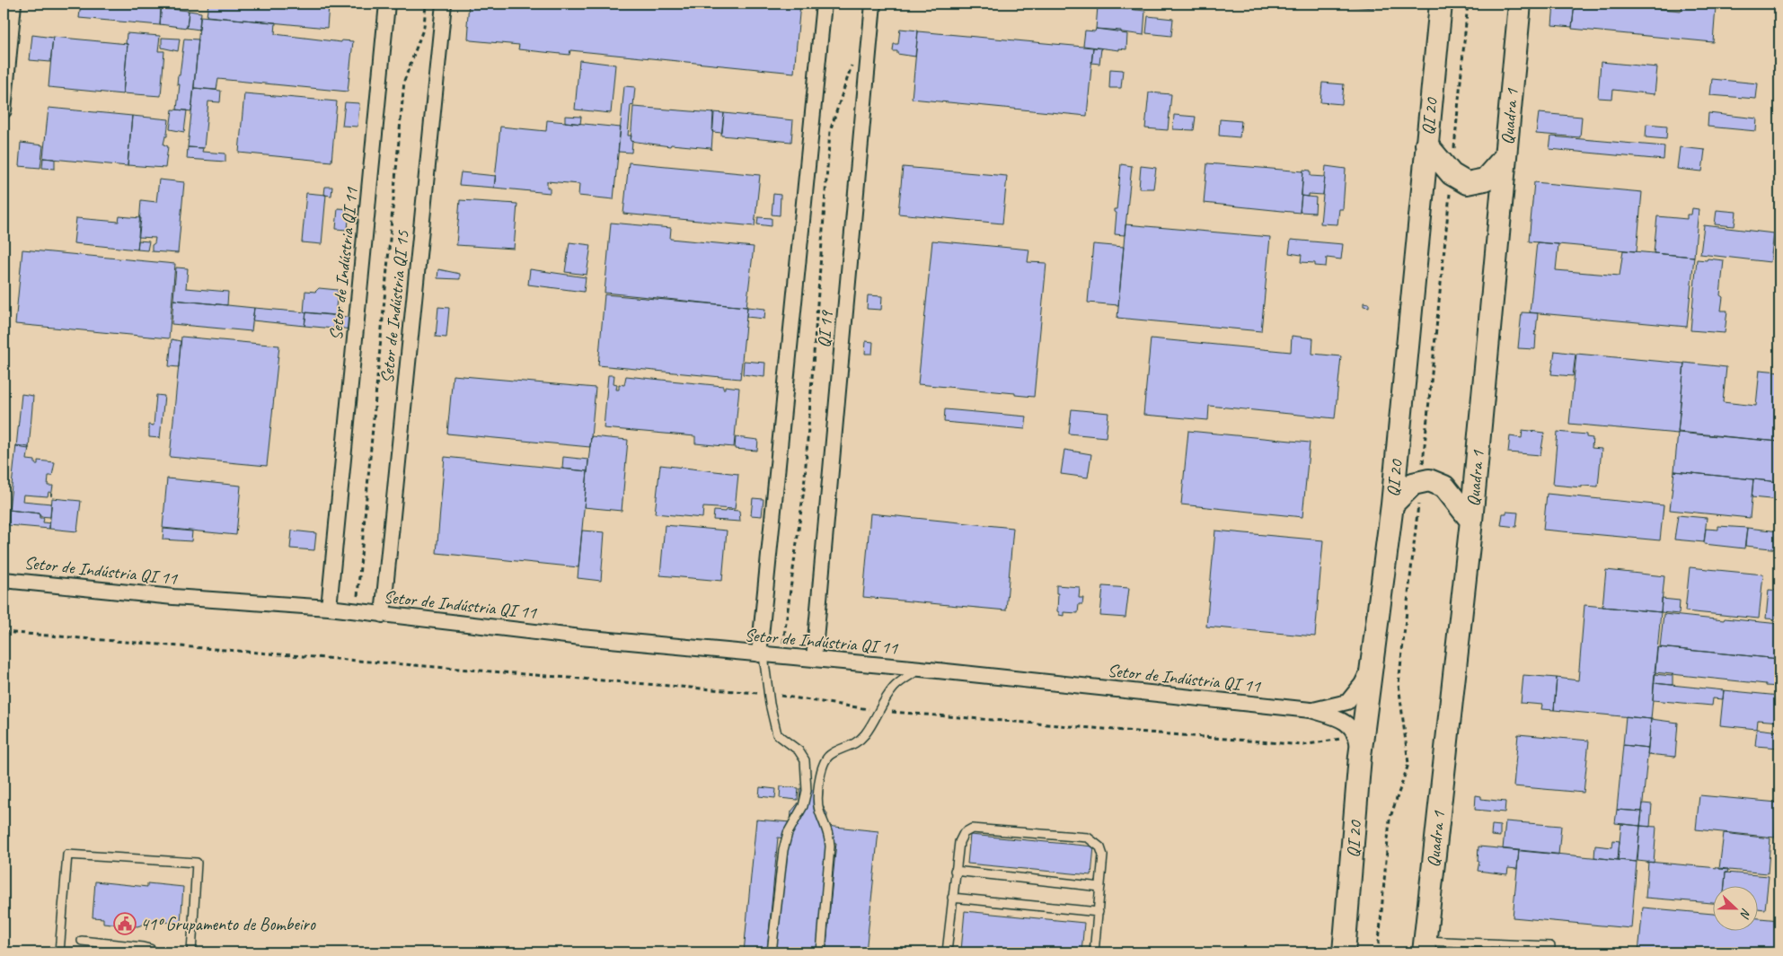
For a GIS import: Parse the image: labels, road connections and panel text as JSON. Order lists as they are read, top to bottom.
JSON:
{
  "streets": {
    "street": [
      "QI 20",
      "Quadra 1",
      "Setor de Indústria QI 11",
      "Setor de Indústria QI 15",
      "QI 19"
    ]
  },
  "crossings": [
    ["Setor de Indústria QI 11", "Setor de Indústria QI 15"],
    ["Setor de Indústria QI 11", "QI 19"]
  ],
  "places": {
    "public building": ["41º Grupamento de Bombeiro"]
  },
  "north": "right"
}
